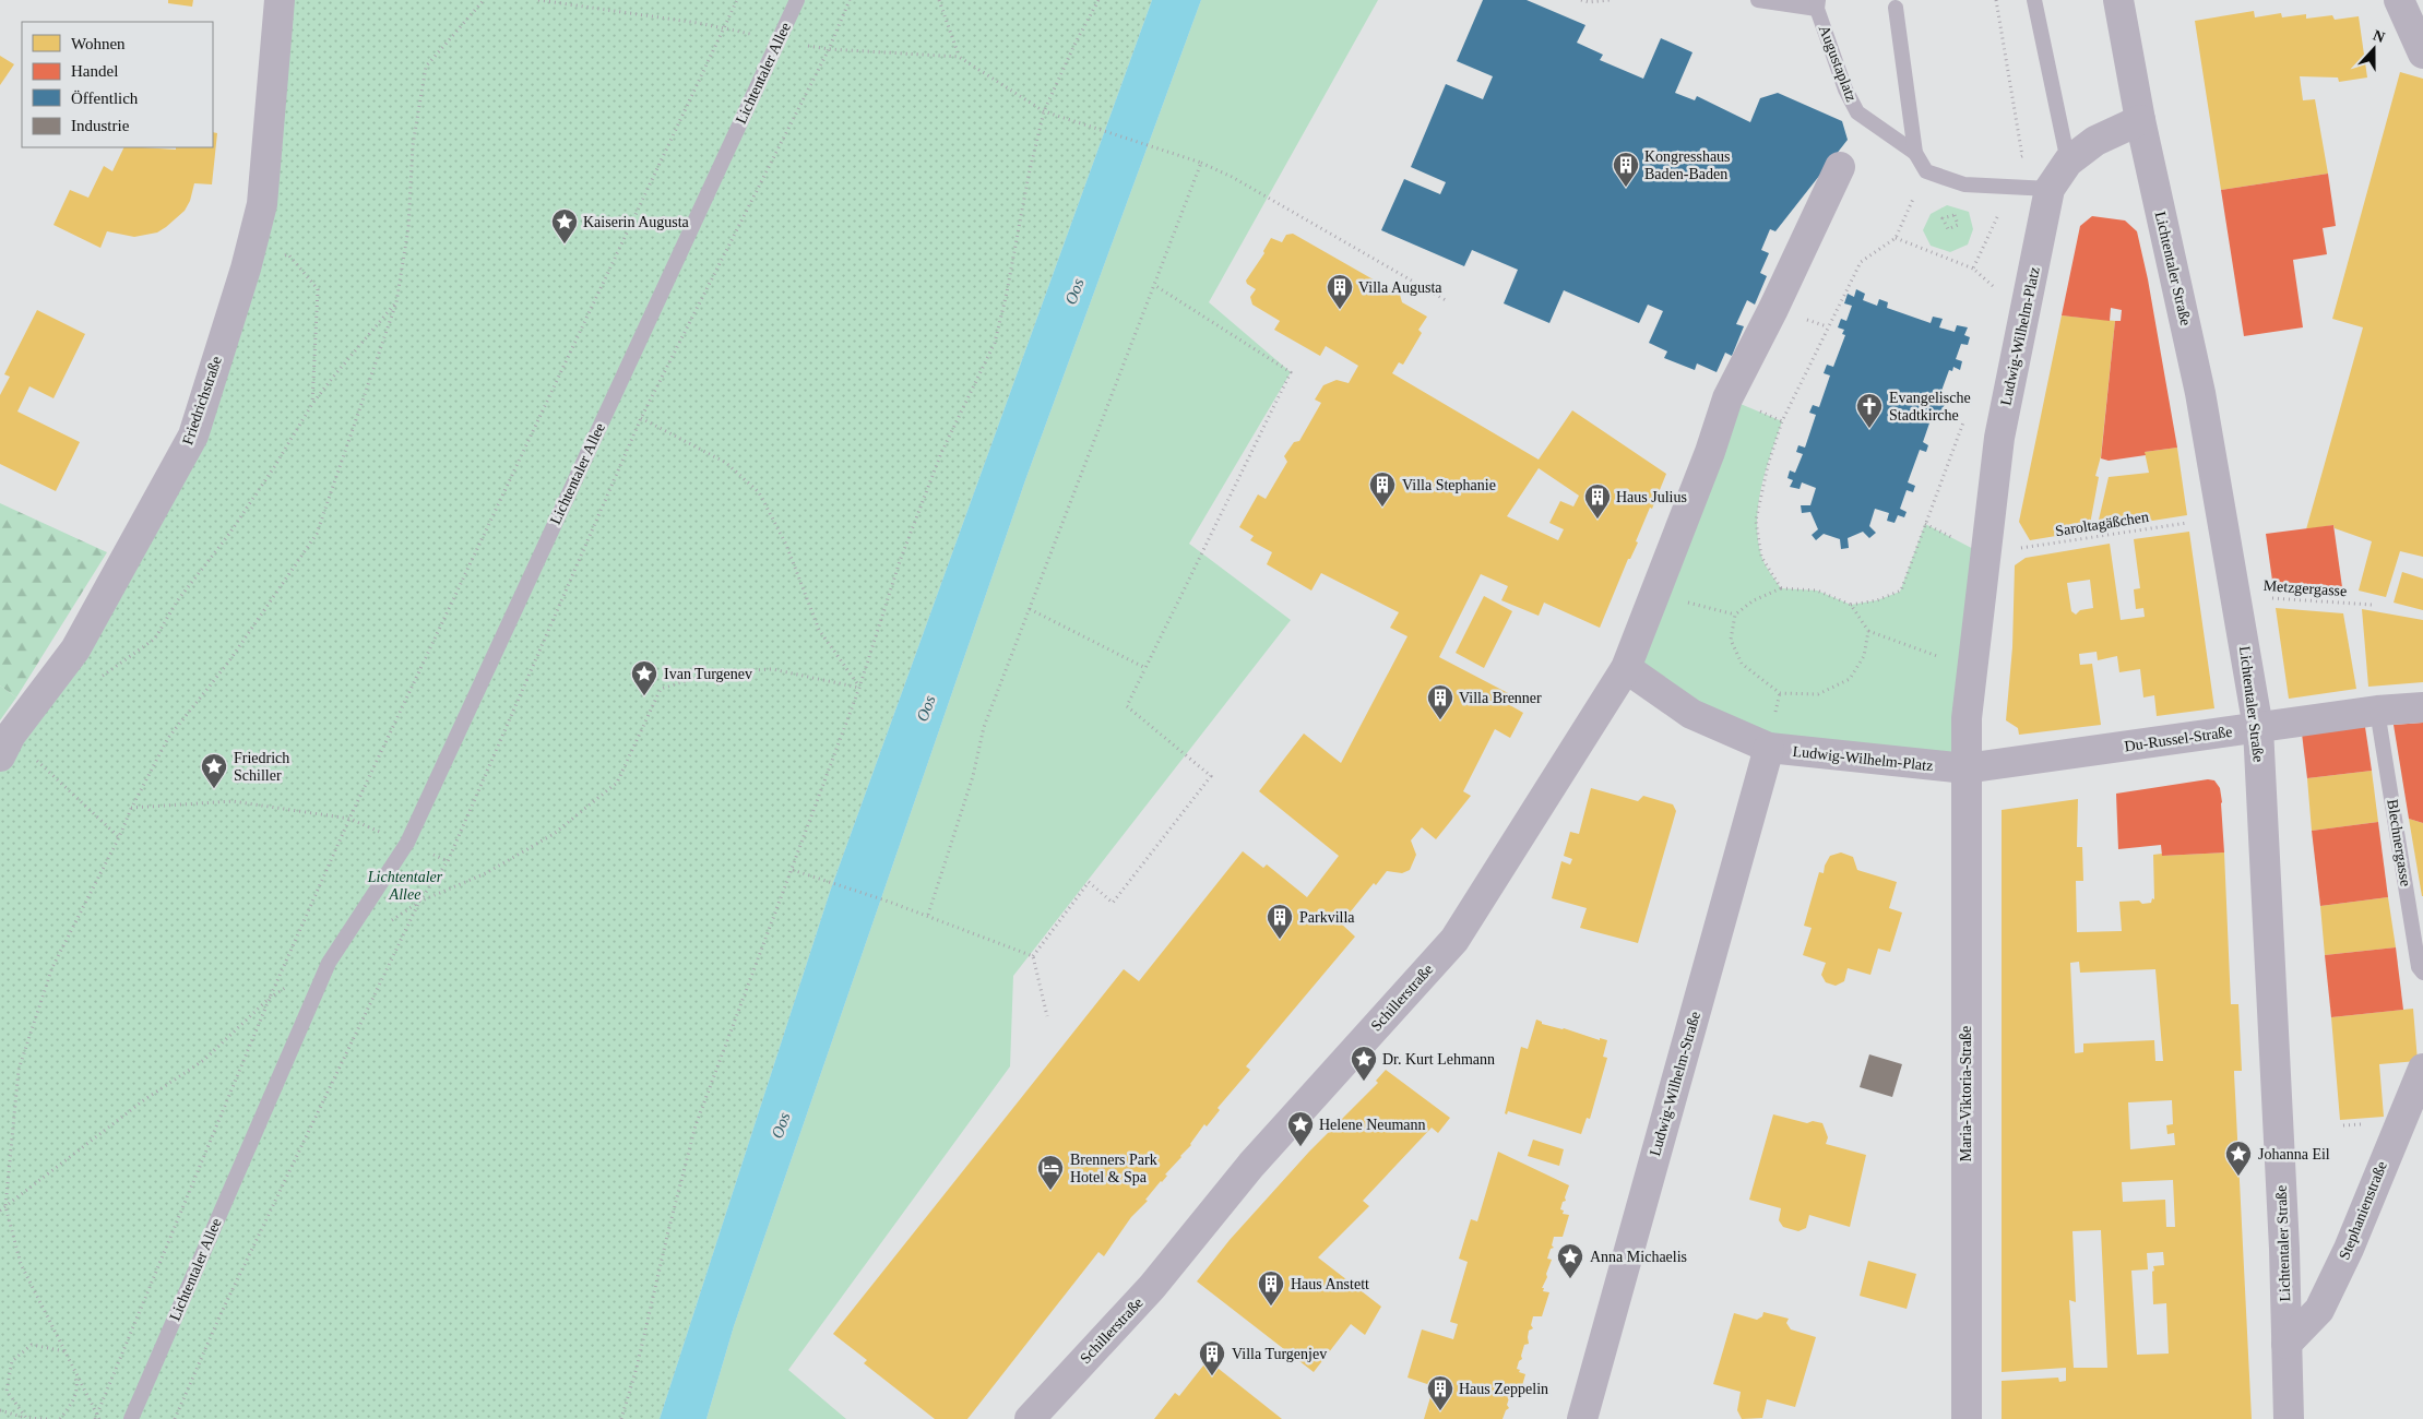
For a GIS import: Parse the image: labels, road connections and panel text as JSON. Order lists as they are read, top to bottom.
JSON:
{
  "streets": {
    "street": [
      "Lichtentaler Straße",
      "Ludwig-Wilhelm-Platz",
      "Friedrichstraße",
      "Du-Russel-Straße",
      "Schillerstraße",
      "Ludwig-Wilhelm-Straße",
      "Maria-Viktoria-Straße",
      "Stephanienstraße"
    ],
    "lane": ["Augustaplatz", "Lichtentaler Allee", "Blechnergasse"],
    "path": ["Saroltagäßchen", "Metzgergasse"]
  },
  "crossings": [
    ["Lichtentaler Straße", "Ludwig-Wilhelm-Platz"],
    ["Lichtentaler Straße", "Saroltagäßchen"],
    ["Lichtentaler Straße", "Metzgergasse"],
    ["Lichtentaler Straße", "Du-Russel-Straße"],
    ["Lichtentaler Straße", "Stephanienstraße"],
    ["Ludwig-Wilhelm-Platz", "Saroltagäßchen"],
    ["Ludwig-Wilhelm-Platz", "Du-Russel-Straße"],
    ["Ludwig-Wilhelm-Platz", "Schillerstraße"],
    ["Ludwig-Wilhelm-Platz", "Ludwig-Wilhelm-Straße"],
    ["Ludwig-Wilhelm-Platz", "Maria-Viktoria-Straße"],
    ["Du-Russel-Straße", "Blechnergasse"],
    ["Du-Russel-Straße", "Maria-Viktoria-Straße"]
  ],
  "water": ["Oos"],
  "parks": ["Lichtentaler Allee"],
  "places": {
    "building": [
      "Kongresshaus Baden-Baden",
      "Villa Augusta",
      "Villa Stephanie",
      "Haus Julius",
      "Villa Brenner",
      "Parkvilla",
      "Haus Anstett",
      "Villa Turgenjev",
      "Haus Zeppelin"
    ],
    "place": [
      "Kaiserin Augusta",
      "Ivan Turgenev",
      "Friedrich Schiller",
      "Dr. Kurt Lehmann",
      "Helene Neumann",
      "Johanna Eil",
      "Anna Michaelis"
    ],
    "church": ["Evangelische Stadtkirche"],
    "hotel": ["Brenners Park Hotel & Spa"]
  },
  "legend": [
    "Wohnen",
    "Handel",
    "Öffentlich",
    "Industrie"
  ],
  "north": "top"
}
